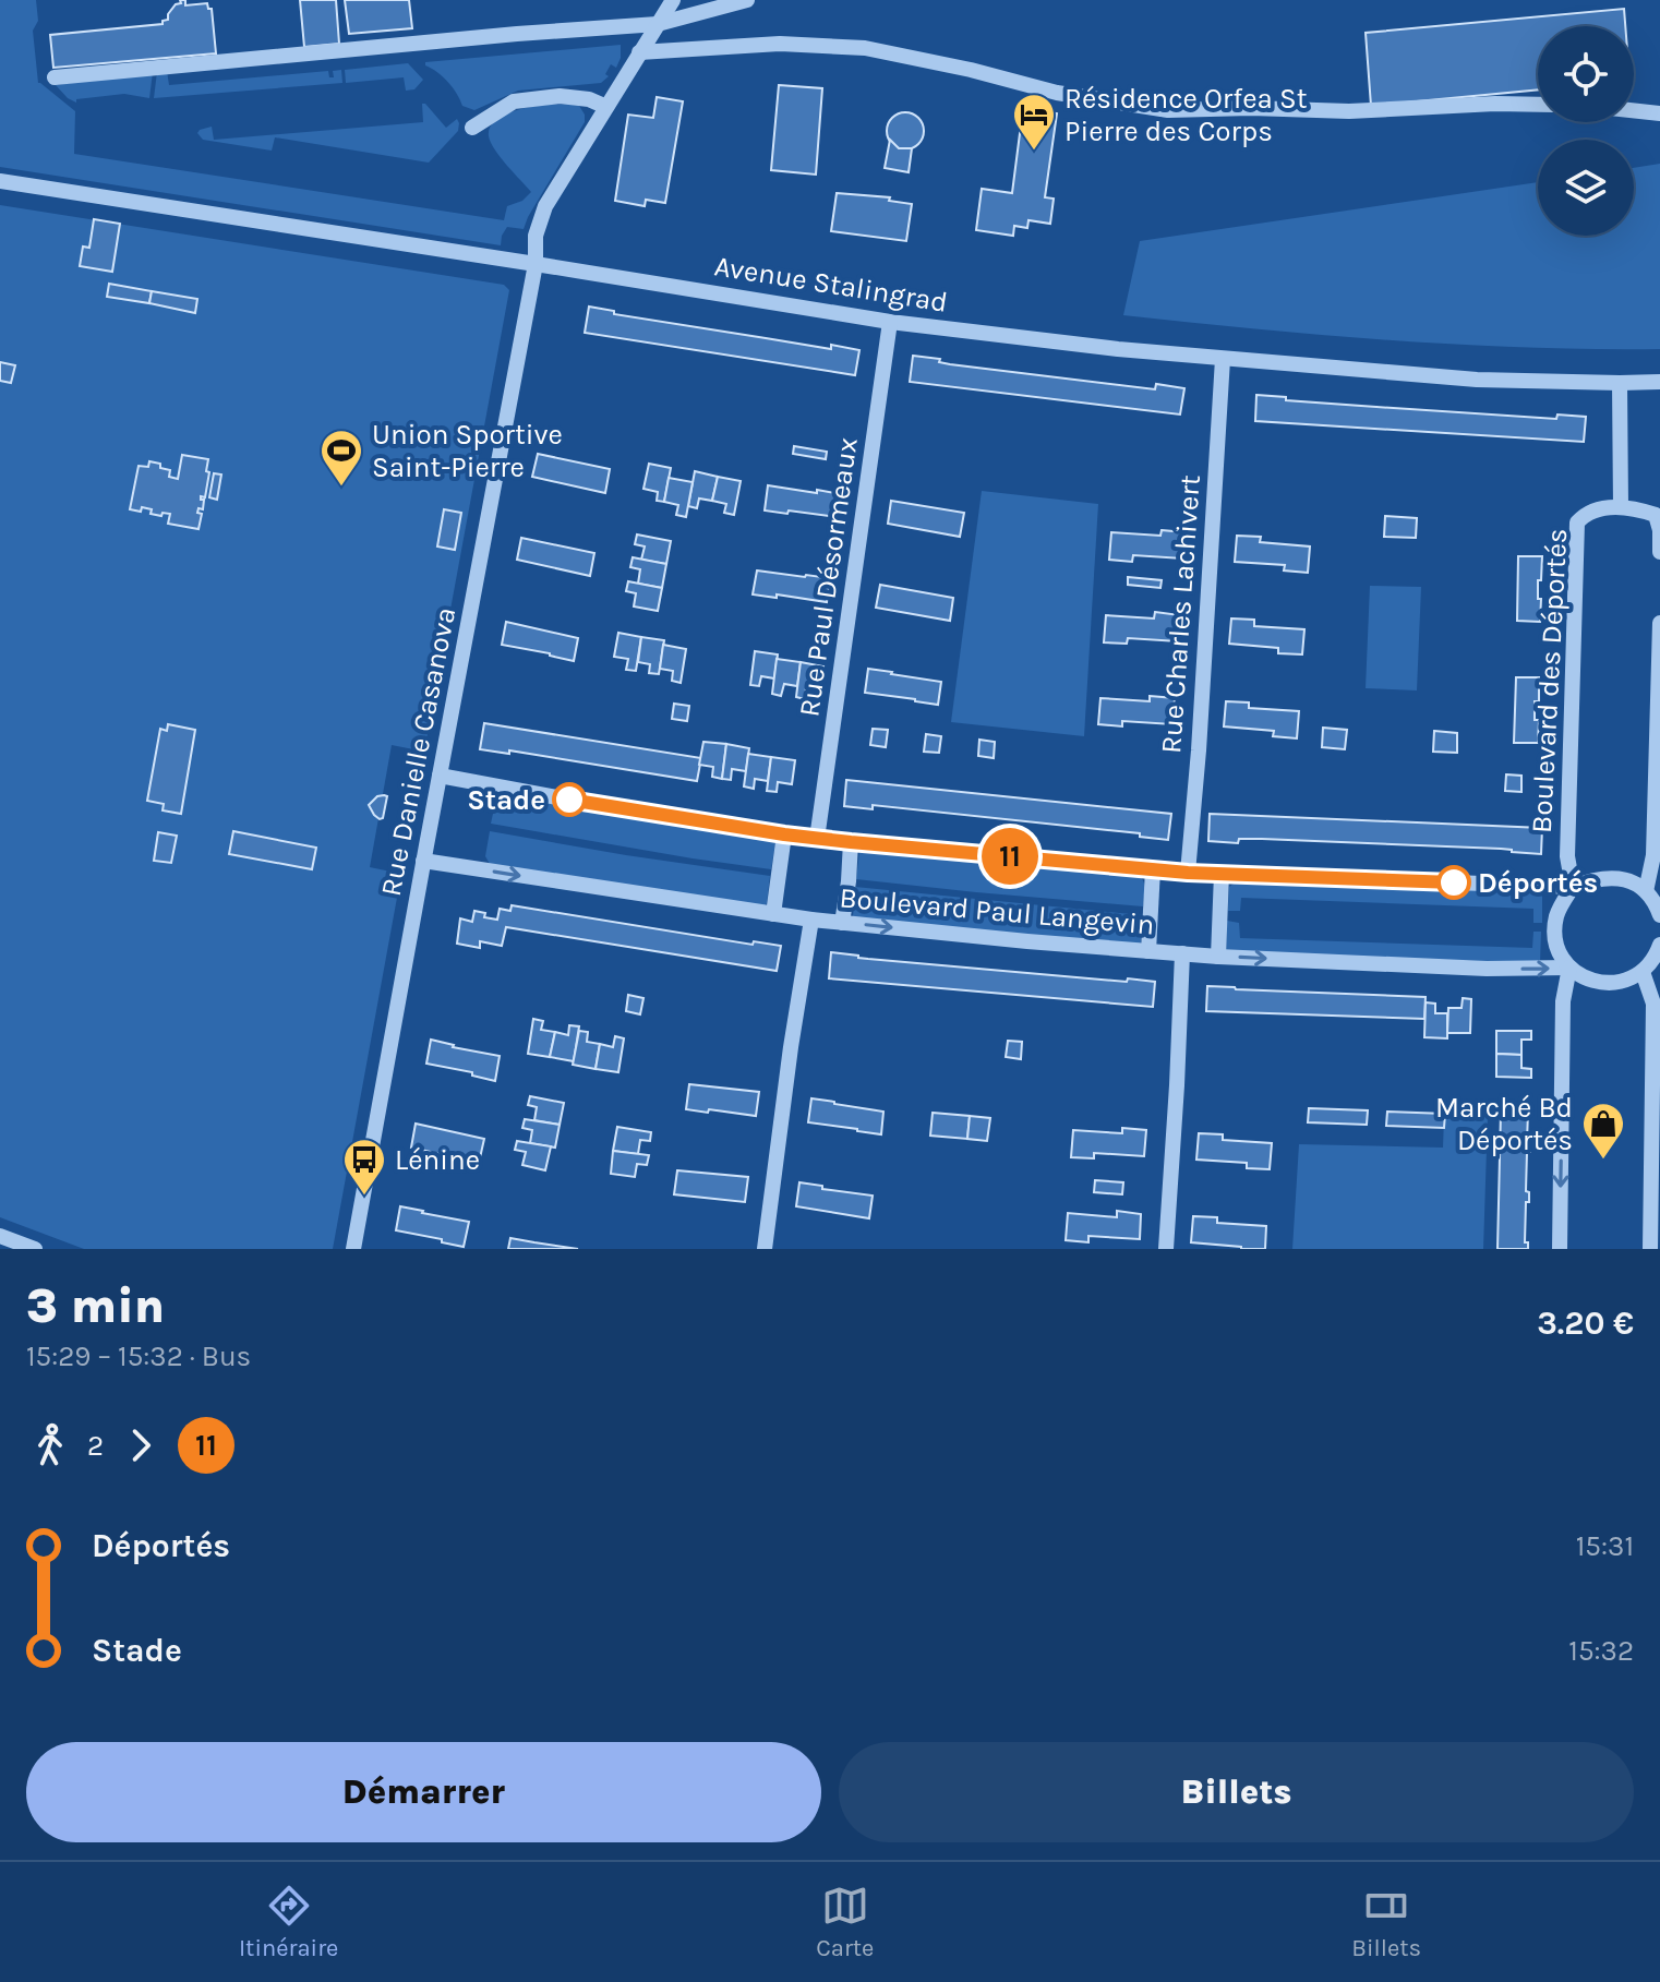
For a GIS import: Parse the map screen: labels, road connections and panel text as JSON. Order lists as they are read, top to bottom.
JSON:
{
  "streets": {
    "street": [
      "Avenue Stalingrad",
      "Rue Paul Désormeaux",
      "Rue Charles Lachivert",
      "Boulevard des Déportés",
      "Rue Danielle Casanova",
      "Boulevard Paul Langevin"
    ]
  },
  "crossings": [
    ["Avenue Stalingrad", "Rue Paul Désormeaux"],
    ["Avenue Stalingrad", "Rue Charles Lachivert"],
    ["Avenue Stalingrad", "Rue Danielle Casanova"],
    ["Rue Paul Désormeaux", "Boulevard Paul Langevin"],
    ["Rue Charles Lachivert", "Boulevard Paul Langevin"],
    ["Boulevard des Déportés", "Boulevard Paul Langevin"],
    ["Rue Danielle Casanova", "Boulevard Paul Langevin"]
  ],
  "places": {
    "hotel": ["Résidence Orfea St Pierre des Corps"],
    "sports": ["Union Sportive Saint-Pierre"],
    "other": ["Stade", "Déportés"],
    "shop": ["Marché Bd Déportés"],
    "bus stop": ["Lénine"]
  },
  "lines": ["bus line 11"],
  "page": {
    "on_map": "11",
    "heading": ["3 min", "15:29 – 15:32 · Bus", "3.20 €"],
    "legs": ["2", "11"],
    "list": [
      {
        "name": "Déportés",
        "value": "15:31"
      },
      {
        "name": "Stade",
        "value": "15:32"
      }
    ],
    "buttons": ["Démarrer", "Billets"],
    "tabs": ["Itinéraire", "Carte", "Billets"]
  }
}
